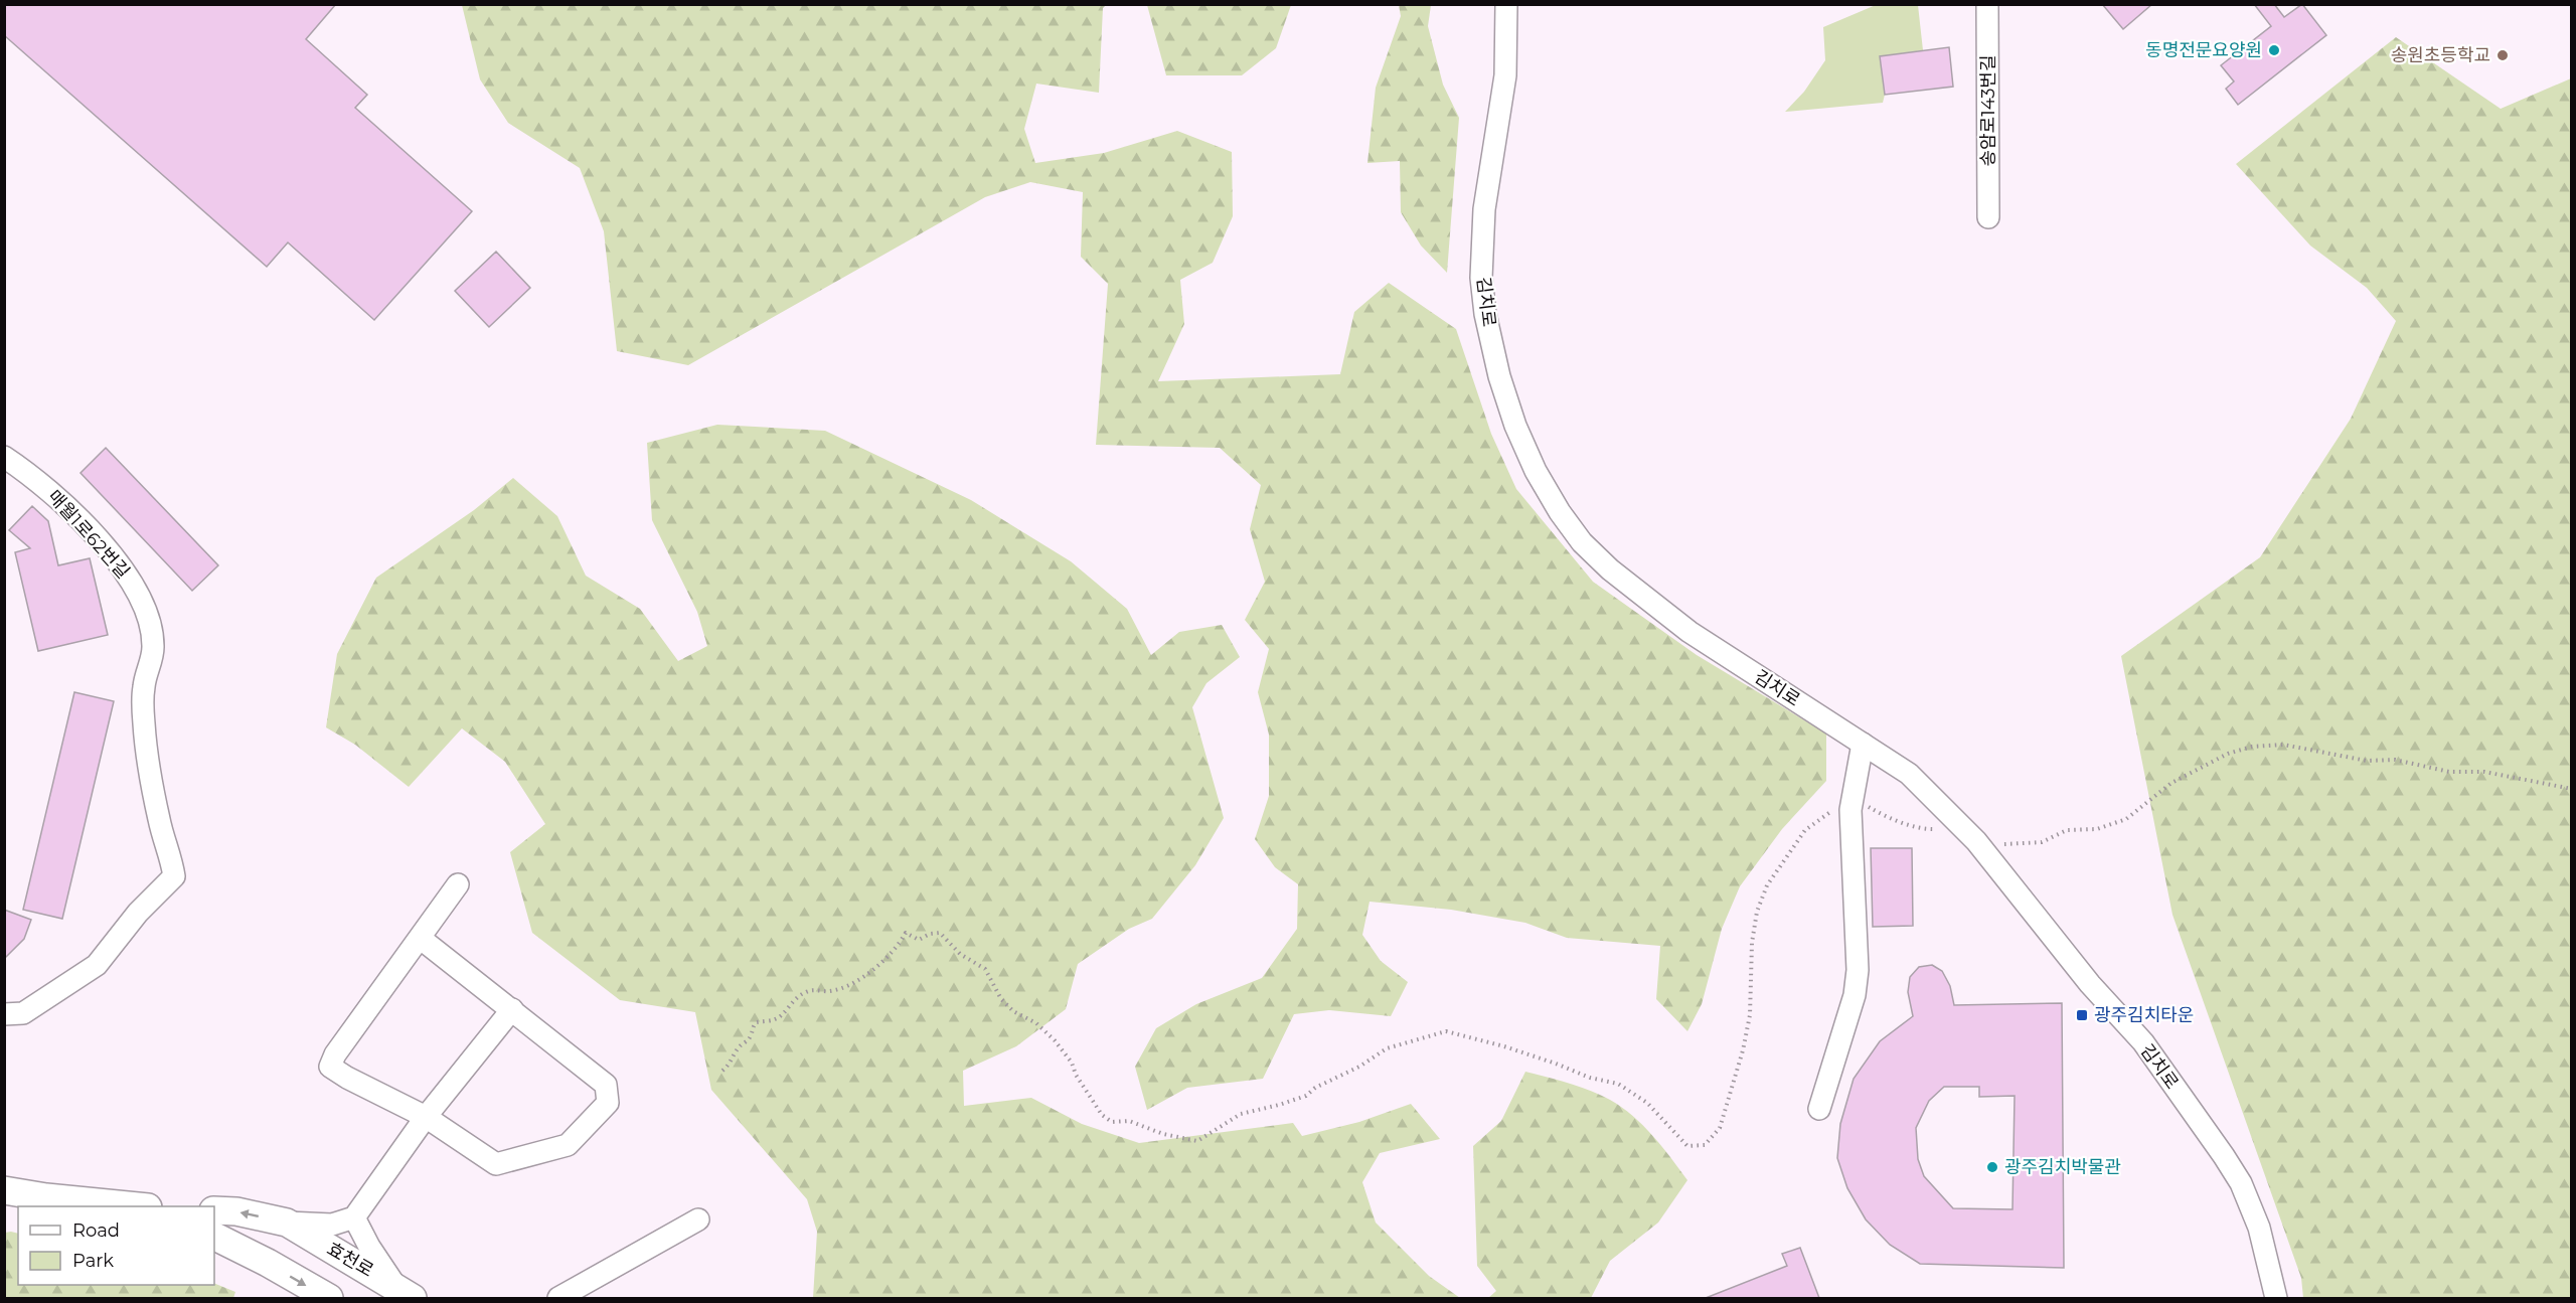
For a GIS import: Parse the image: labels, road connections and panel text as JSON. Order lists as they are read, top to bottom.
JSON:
{
  "streets": {
    "main road": ["효천로"],
    "street": ["송암로143번길", "김치로", "매월1로62번길"]
  },
  "places": {
    "other": ["동명전문요양원", "송원초등학교", "광주김치박물관"],
    "transit": ["광주김치타운"]
  },
  "legend": ["Road", "Park"]
}
